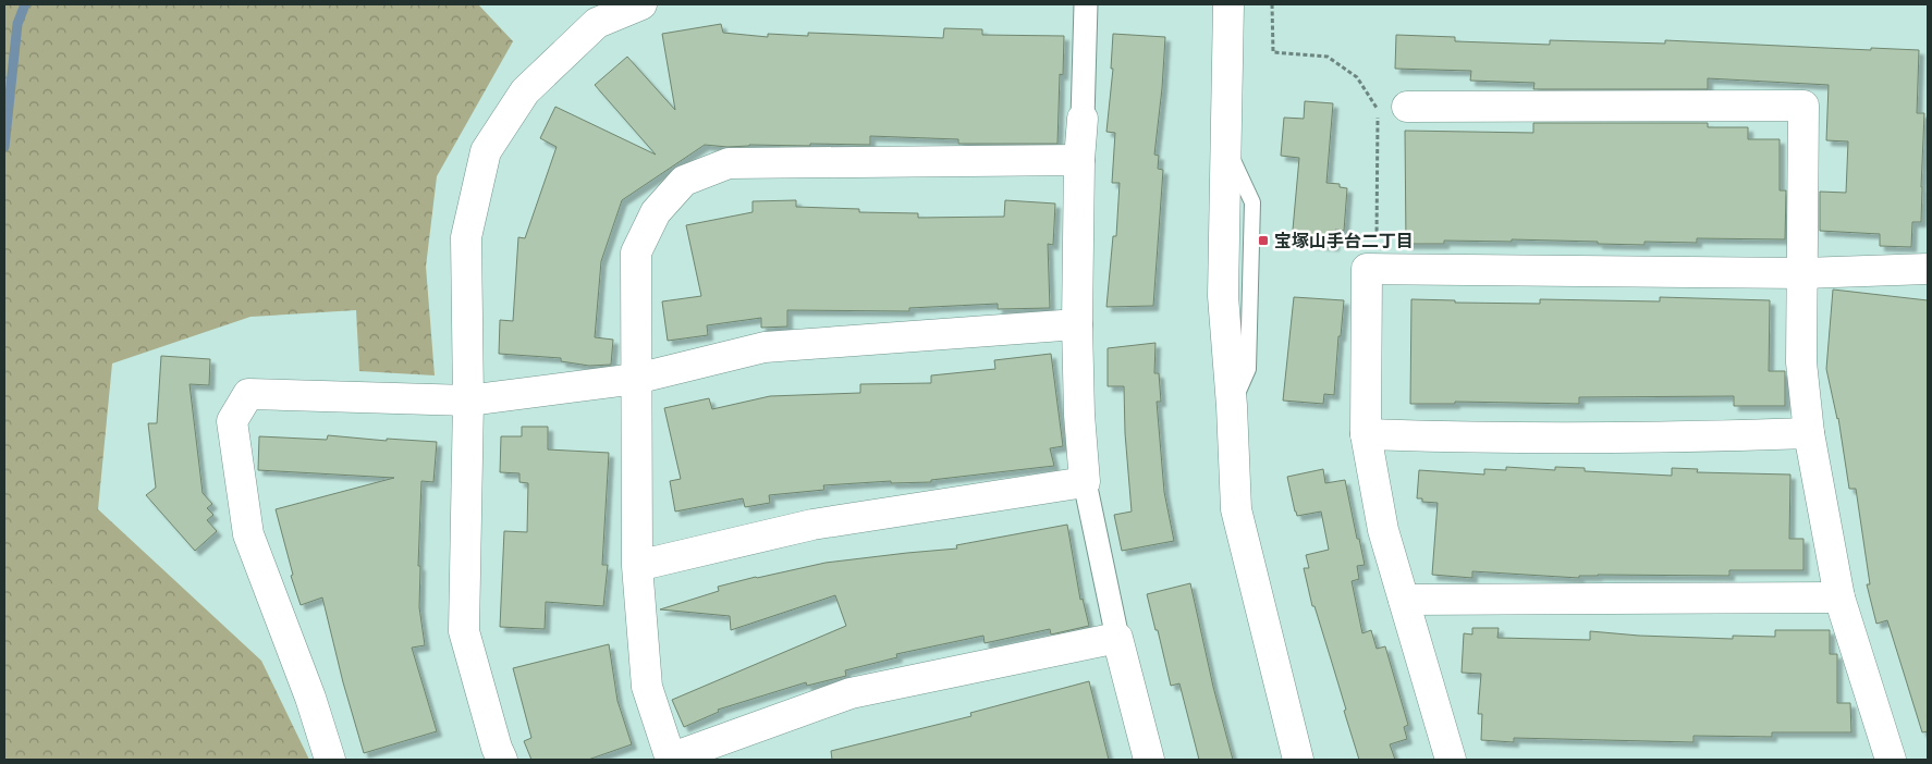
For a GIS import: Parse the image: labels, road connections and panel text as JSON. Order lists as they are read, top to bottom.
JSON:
{
  "places": {
    "transit": ["宝塚山手台二丁目"]
  }
}
